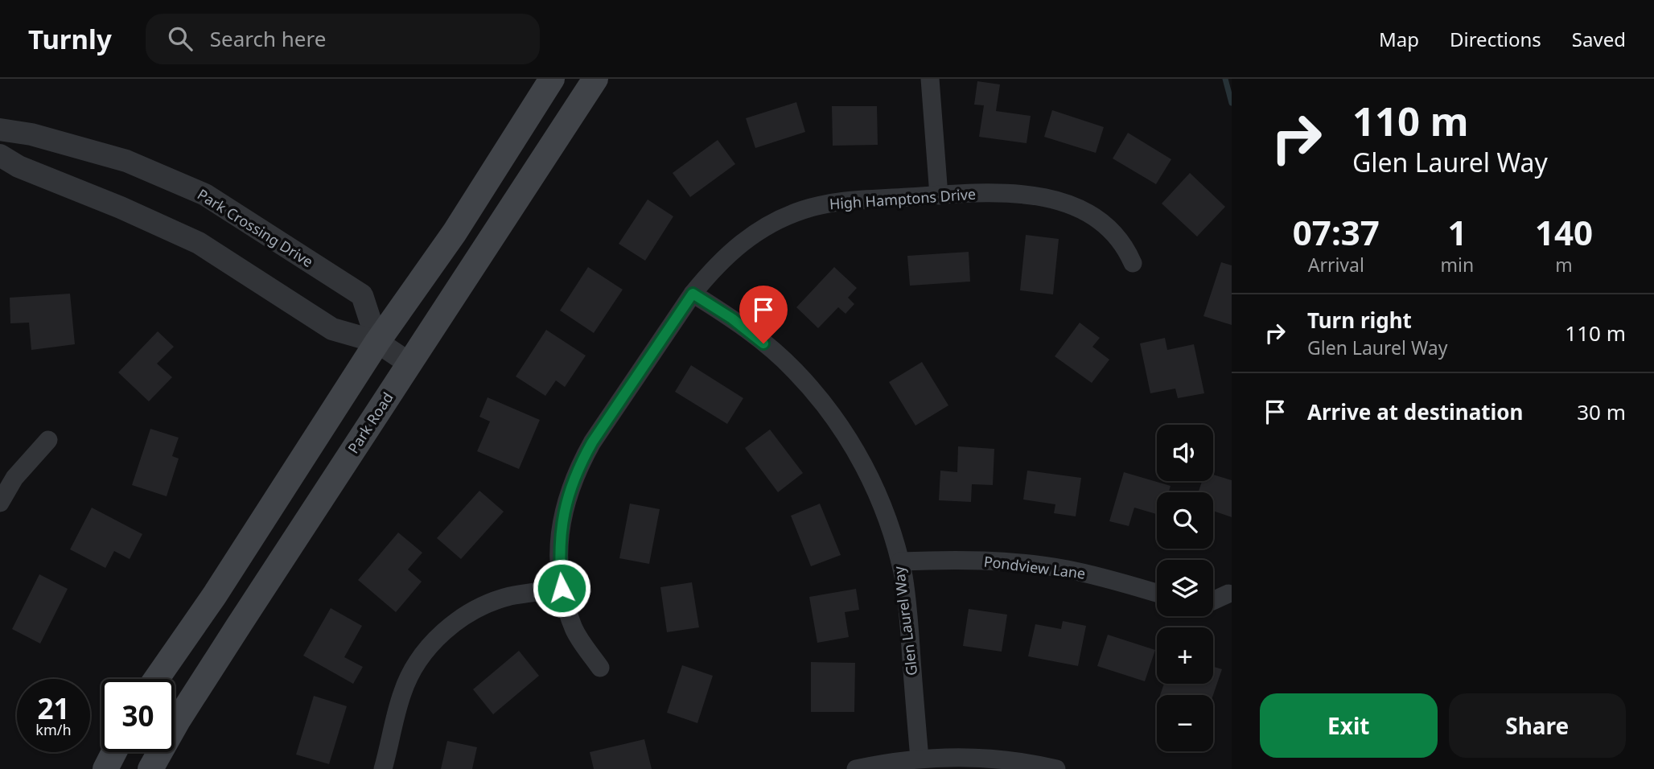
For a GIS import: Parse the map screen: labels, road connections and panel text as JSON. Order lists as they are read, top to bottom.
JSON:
{
  "streets": {
    "main road": ["Park Road"],
    "street": [
      "High Hamptons Drive",
      "Park Crossing Drive",
      "Pondview Lane",
      "Glen Laurel Way"
    ]
  },
  "crossings": [
    ["High Hamptons Drive", "Glen Laurel Way"],
    ["Pondview Lane", "Glen Laurel Way"]
  ],
  "page": {
    "header": "Turnly",
    "search": "Search here",
    "nav": ["Map", "Directions", "Saved"],
    "turn": ["110 m", "Glen Laurel Way"],
    "eta": [
      "07:37",
      "Arrival",
      "1",
      "min",
      "140",
      "m"
    ],
    "list": [
      {
        "name": "Turn right",
        "note": "Glen Laurel Way",
        "value": "110 m"
      },
      {
        "name": "Arrive at destination",
        "value": "30 m"
      }
    ],
    "map_buttons": ["+", "−"],
    "speed": "21 km/h",
    "limit": "30",
    "buttons": ["Exit", "Share"]
  }
}
